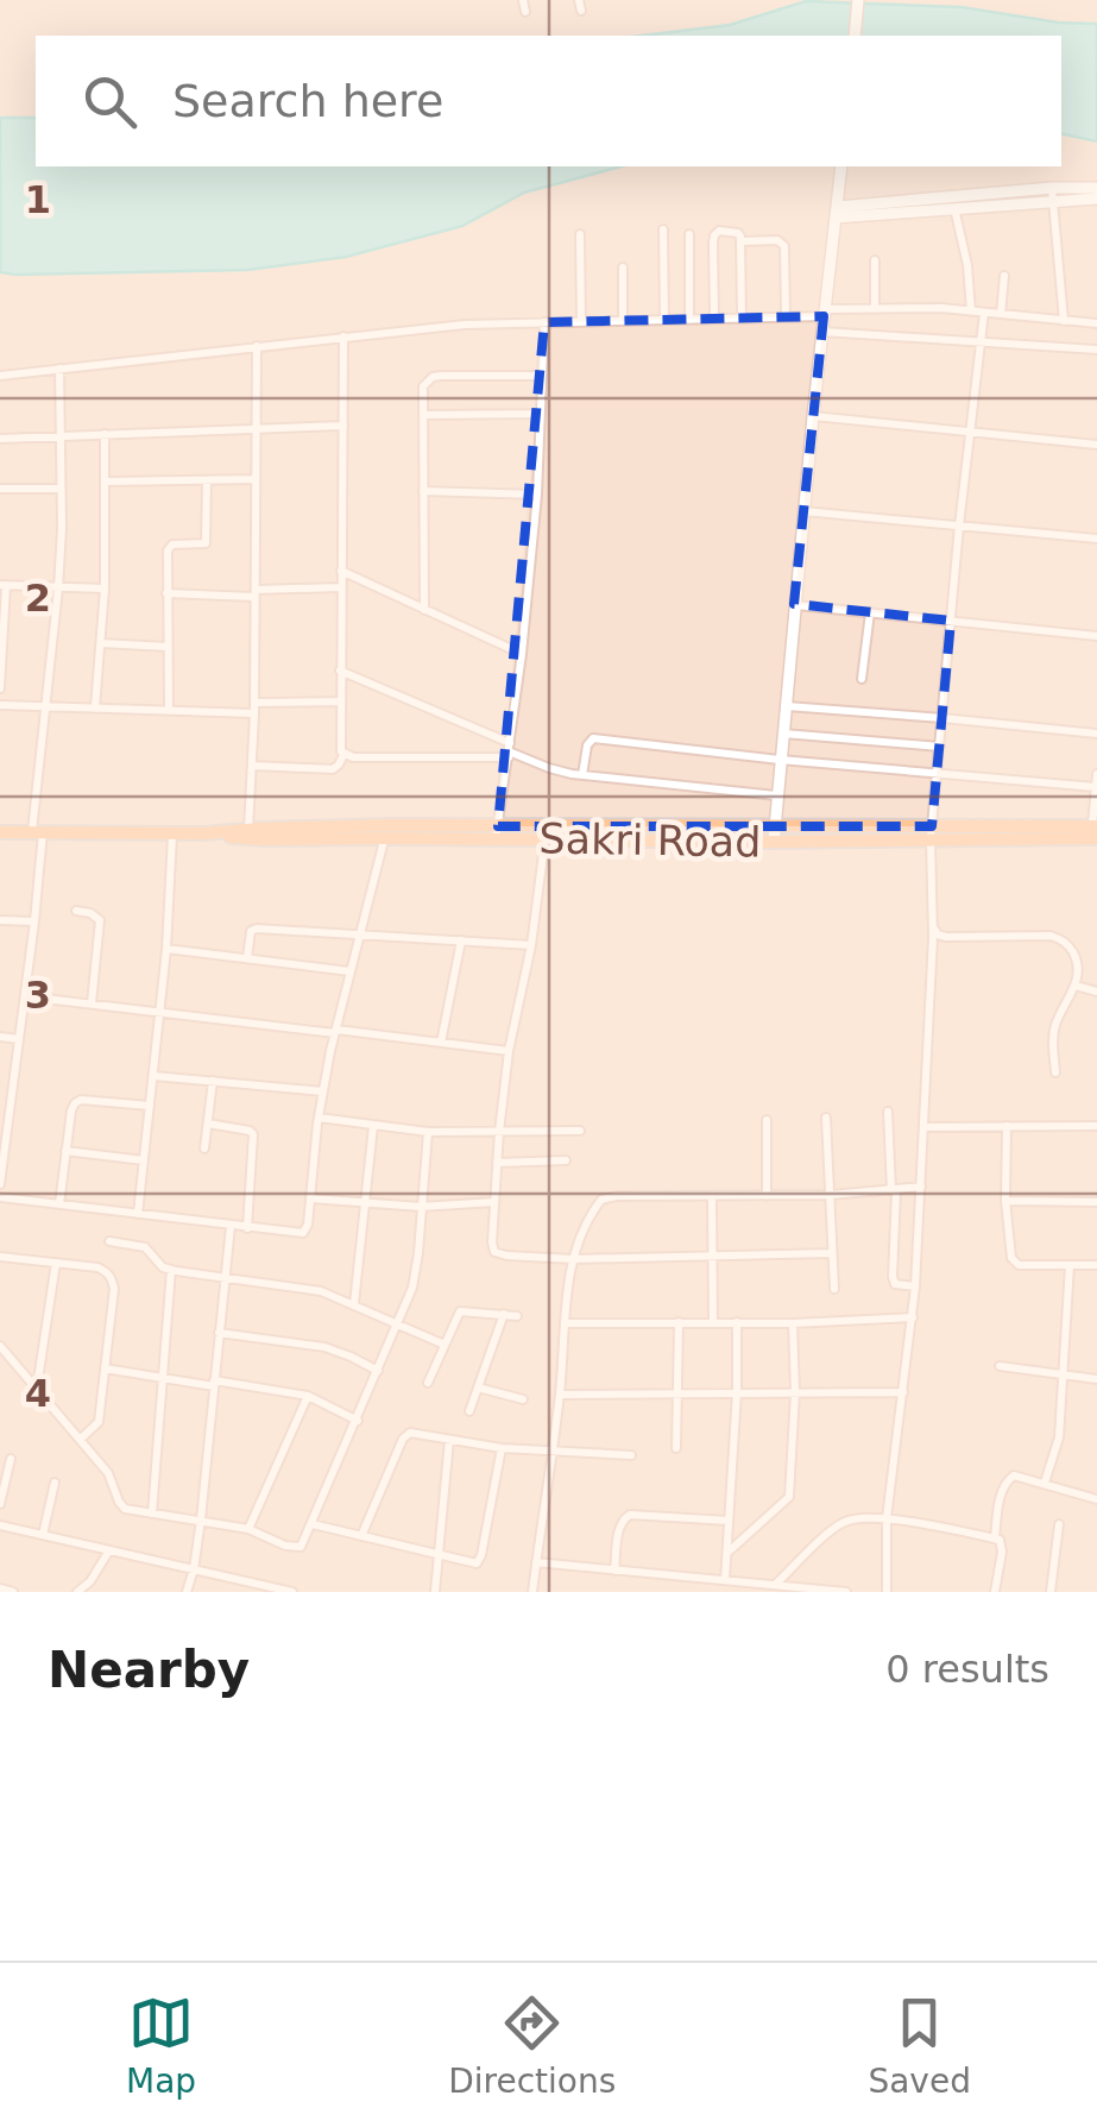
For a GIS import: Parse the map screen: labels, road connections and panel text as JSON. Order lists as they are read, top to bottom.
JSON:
{
  "streets": {
    "main road": ["Sakri Road"]
  },
  "page": {
    "search": "Search here",
    "heading": ["Nearby", "0 results"],
    "nav": ["Map", "Directions", "Saved"]
  },
  "grid": {
    "rows": [
      "1",
      "2",
      "3",
      "4"
    ]
  }
}
